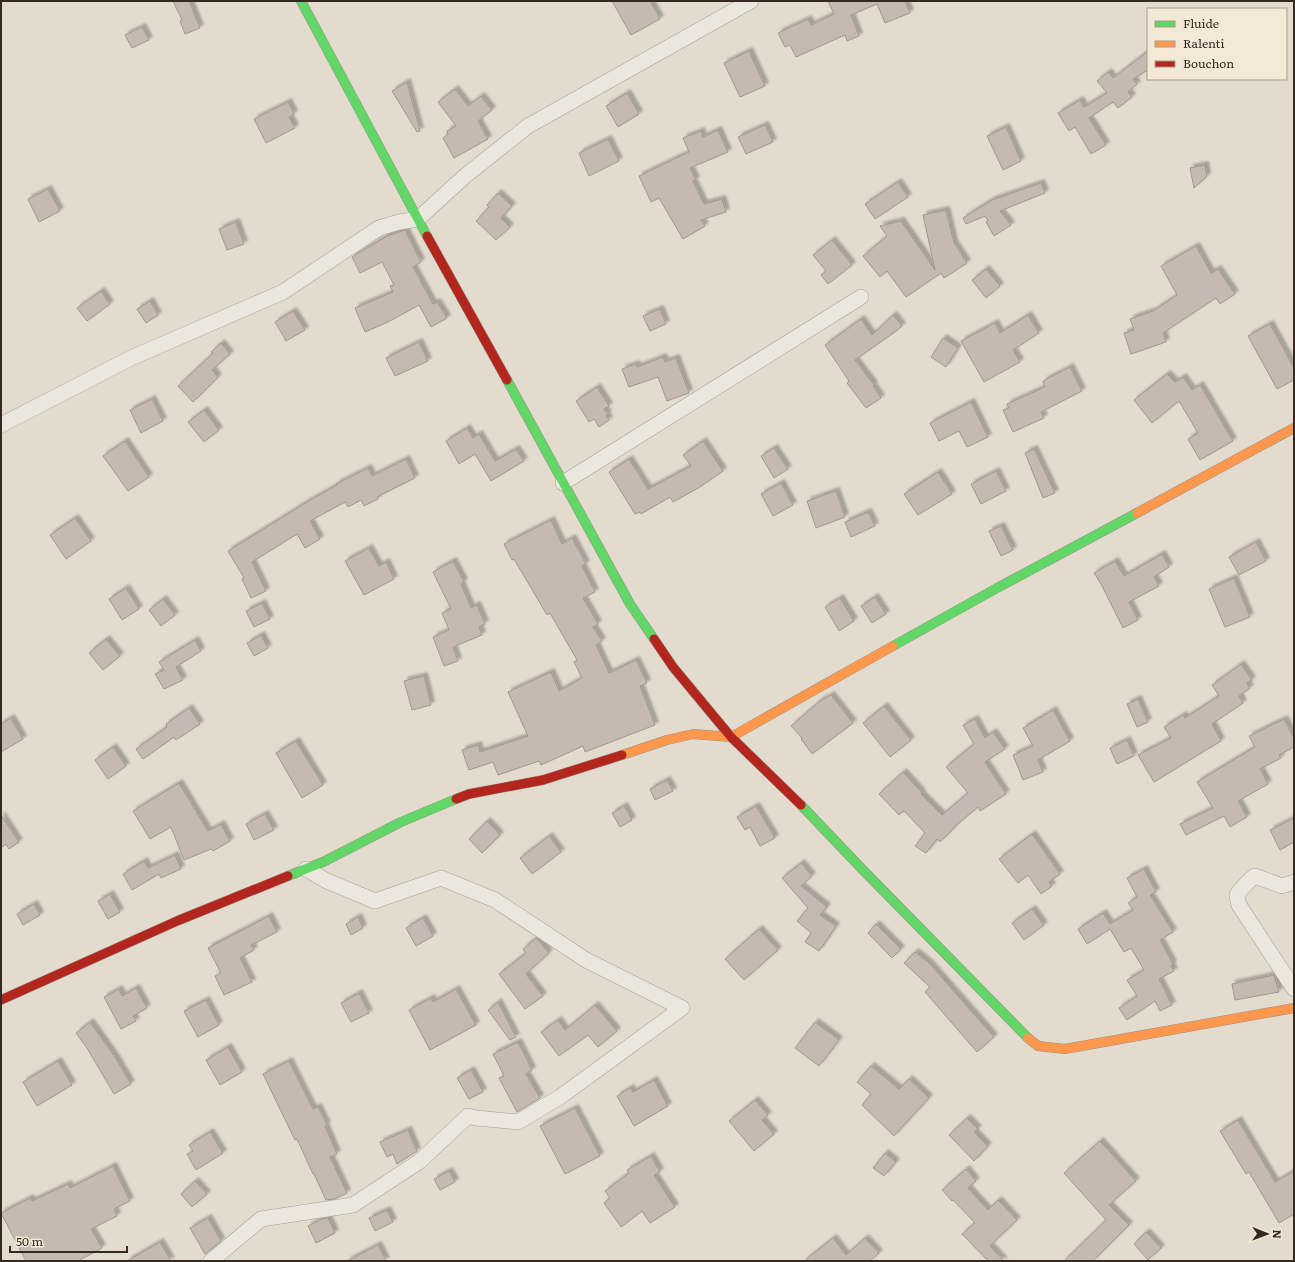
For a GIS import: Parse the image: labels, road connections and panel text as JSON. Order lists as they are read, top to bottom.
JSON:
{
  "legend": ["Fluide", "Ralenti", "Bouchon"],
  "scale_bar": "50 m",
  "north": "right"
}
